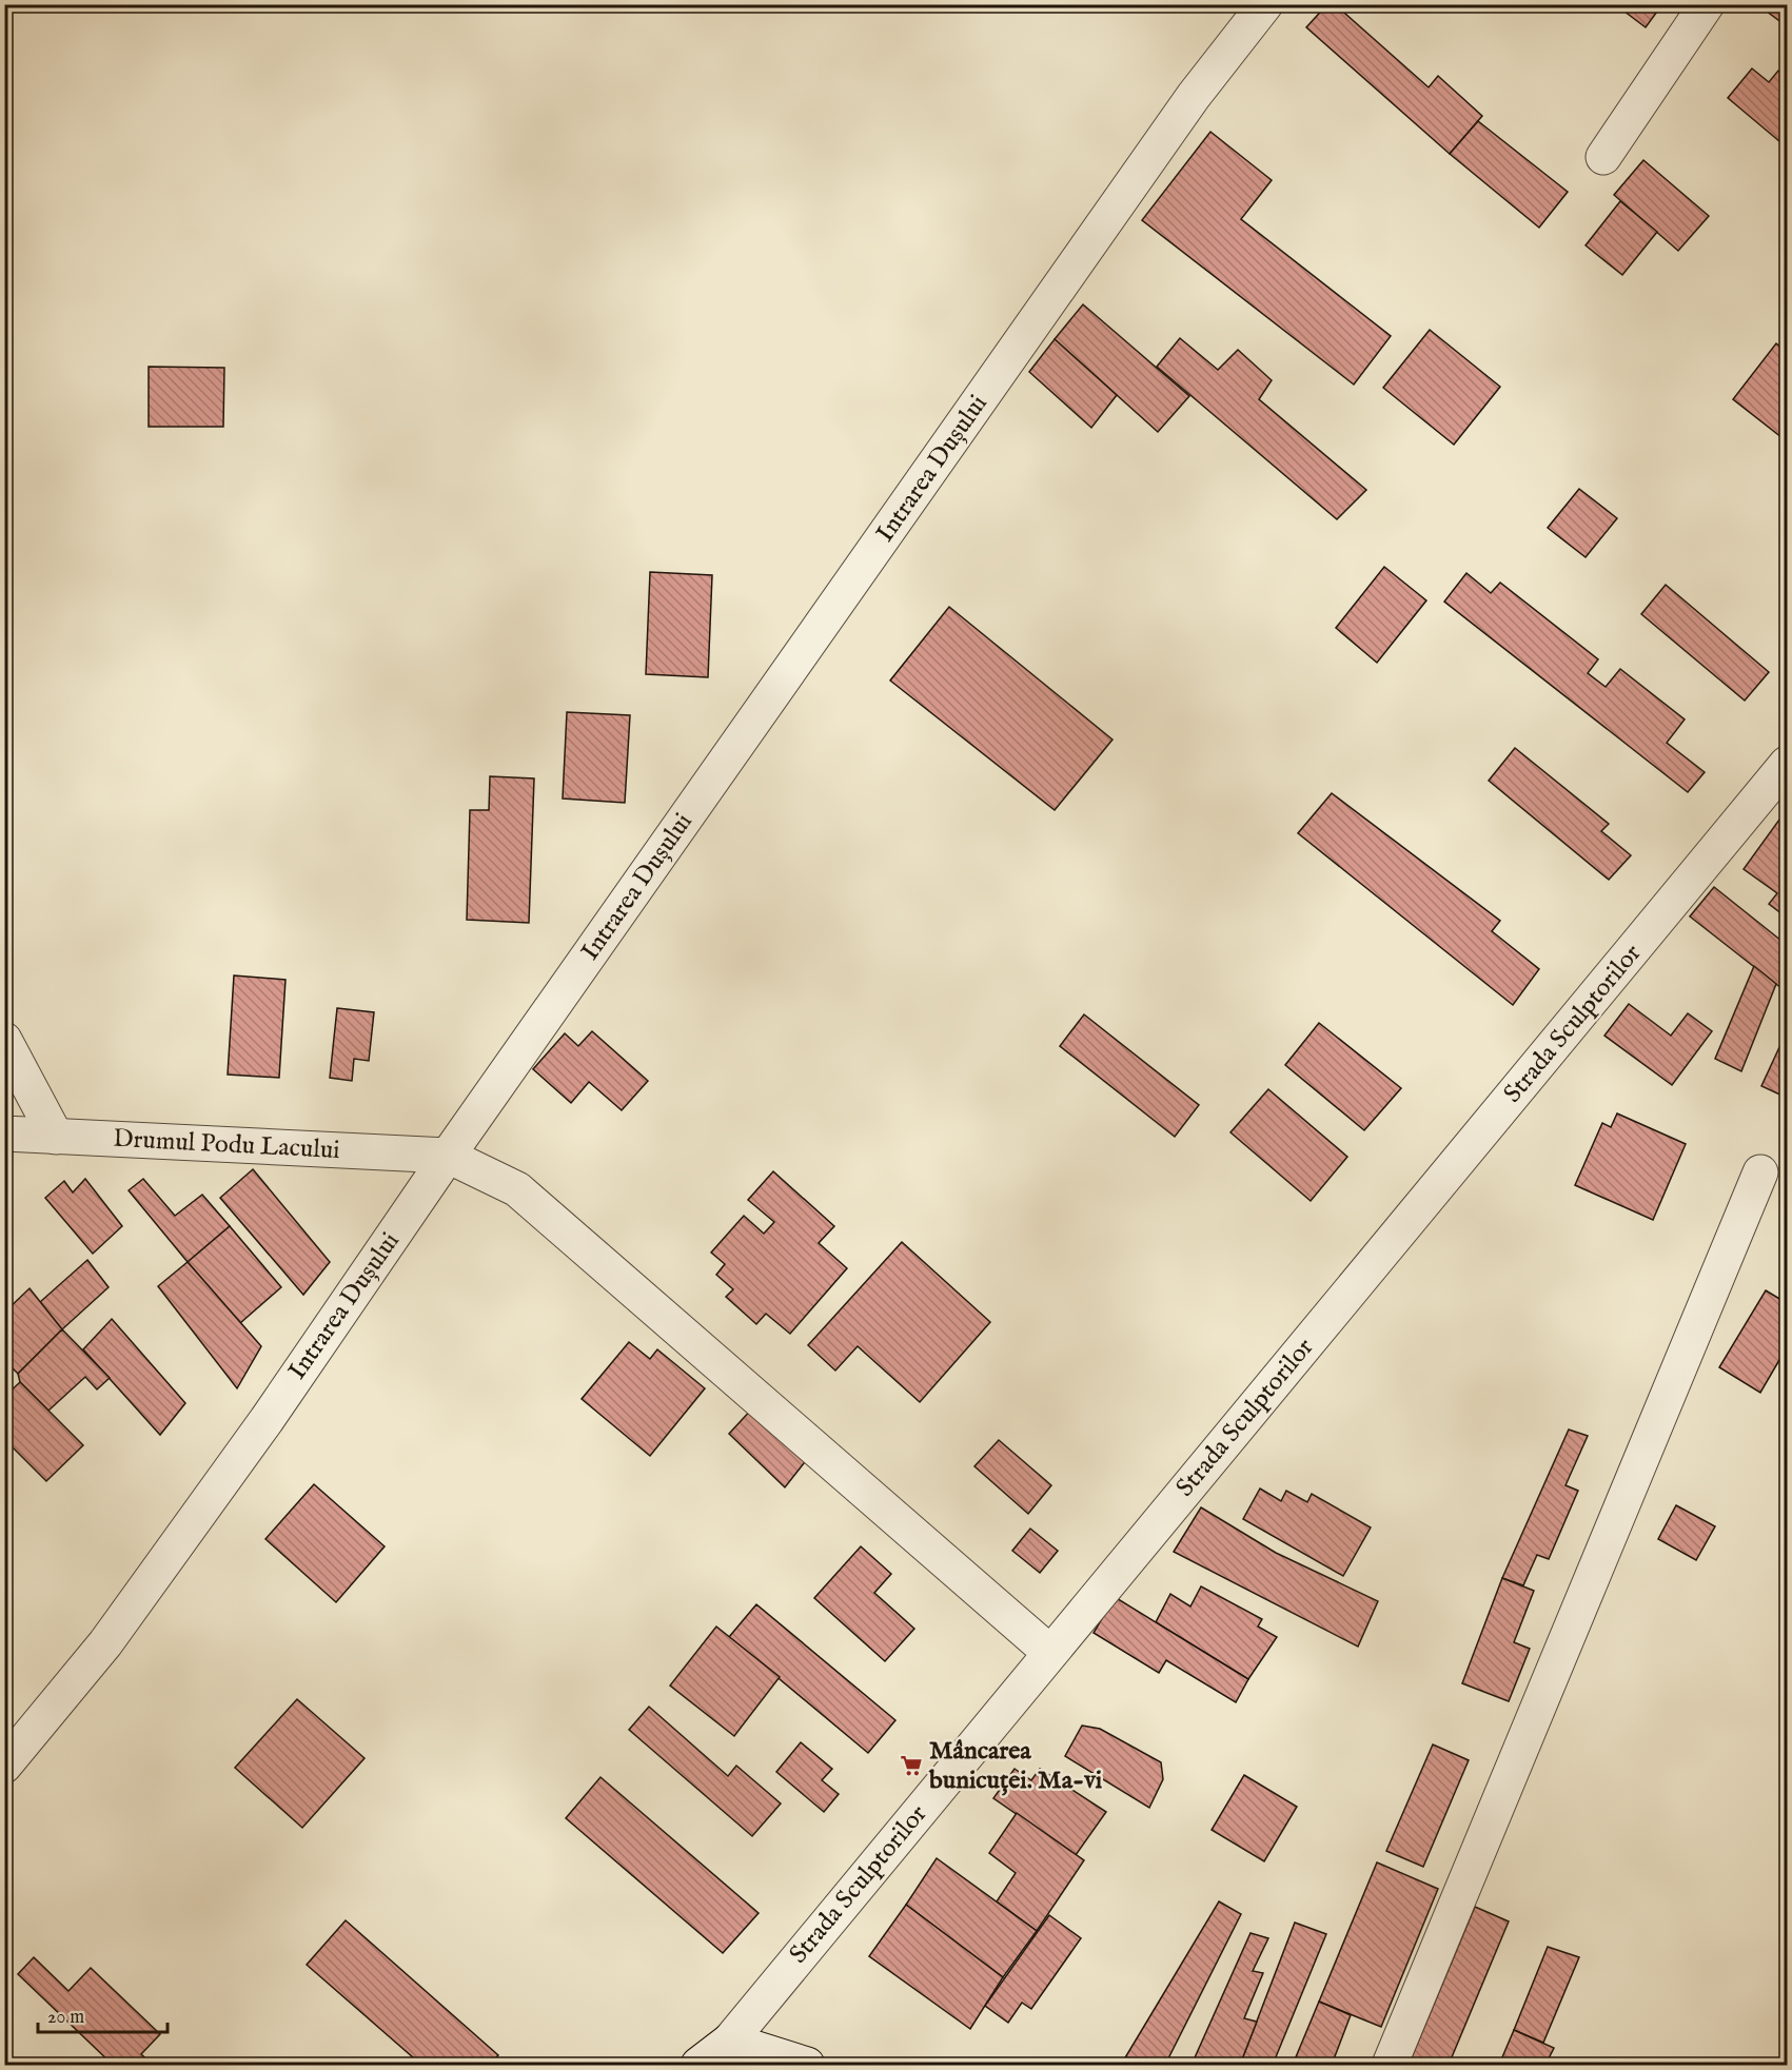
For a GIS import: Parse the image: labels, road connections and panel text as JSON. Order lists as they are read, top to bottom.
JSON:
{
  "streets": {
    "street": ["Intrarea Dușului", "Strada Sculptorilor", "Drumul Podu Lacului"]
  },
  "crossings": [
    ["Intrarea Dușului", "Drumul Podu Lacului"]
  ],
  "places": {
    "supermarket": ["Mâncarea bunicuței. Ma-vi"]
  },
  "scale_bar": "20 m"
}
